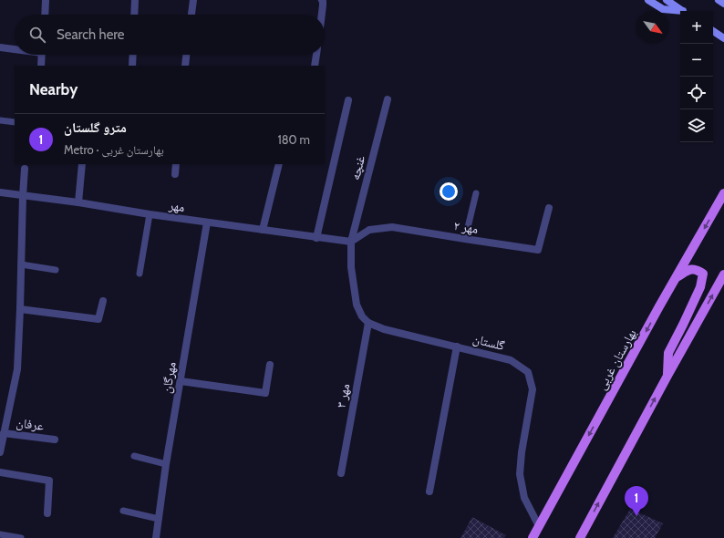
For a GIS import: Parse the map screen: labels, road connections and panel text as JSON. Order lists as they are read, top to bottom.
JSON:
{
  "streets": {
    "main road": ["بهارستان غربی"],
    "street": [
      "غنچه",
      "مهر",
      "مهر ۲",
      "گلستان",
      "مهرگان",
      "مهر ۳",
      "عرفان"
    ]
  },
  "crossings": [
    ["غنچه", "مهر"],
    ["غنچه", "مهر ۲"],
    ["مهر", "مهر ۲"],
    ["مهر", "مهرگان"],
    ["گلستان", "بهارستان غربی"],
    ["گلستان", "مهر ۳"]
  ],
  "north": "bottom right",
  "page": {
    "map_buttons": ["+", "−"],
    "search": "Search here",
    "heading": "Nearby",
    "list": [
      {
        "mark": "1",
        "name": "مترو گلستان",
        "note": "Metro · بهارستان غربی",
        "value": "180 m"
      }
    ],
    "pins": "1"
  }
}
